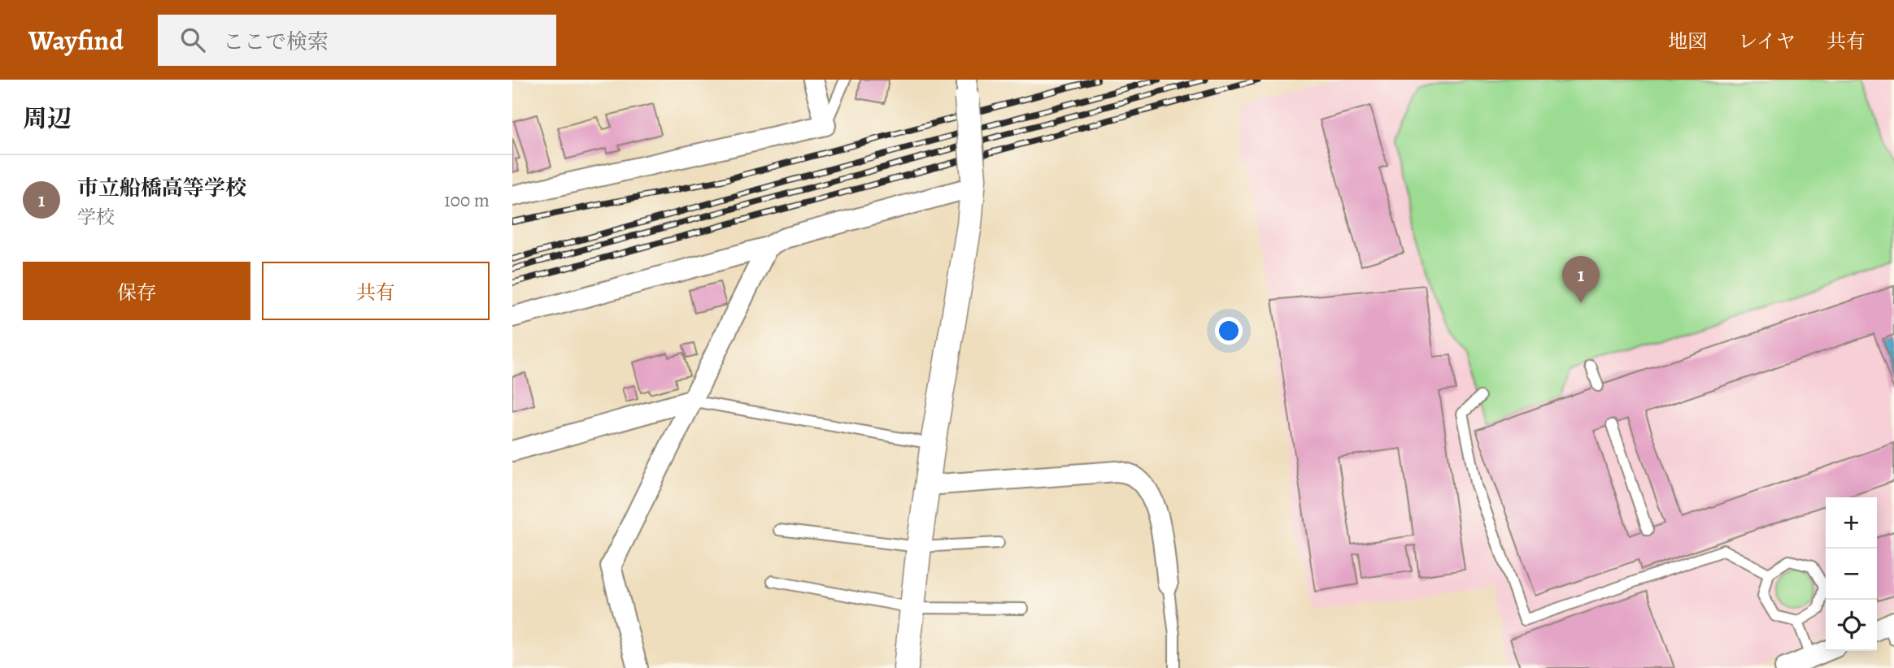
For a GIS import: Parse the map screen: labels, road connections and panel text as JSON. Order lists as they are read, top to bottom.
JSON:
{
  "page": {
    "header": "Wayfind",
    "search": "ここで検索",
    "nav": ["地図", "レイヤ", "共有"],
    "heading": "周辺",
    "list": [
      {
        "mark": "1",
        "name": "市立船橋高等学校",
        "note": "学校",
        "value": "100 m"
      }
    ],
    "buttons": ["保存", "共有"],
    "pins": "1",
    "map_buttons": ["+", "−"]
  }
}
